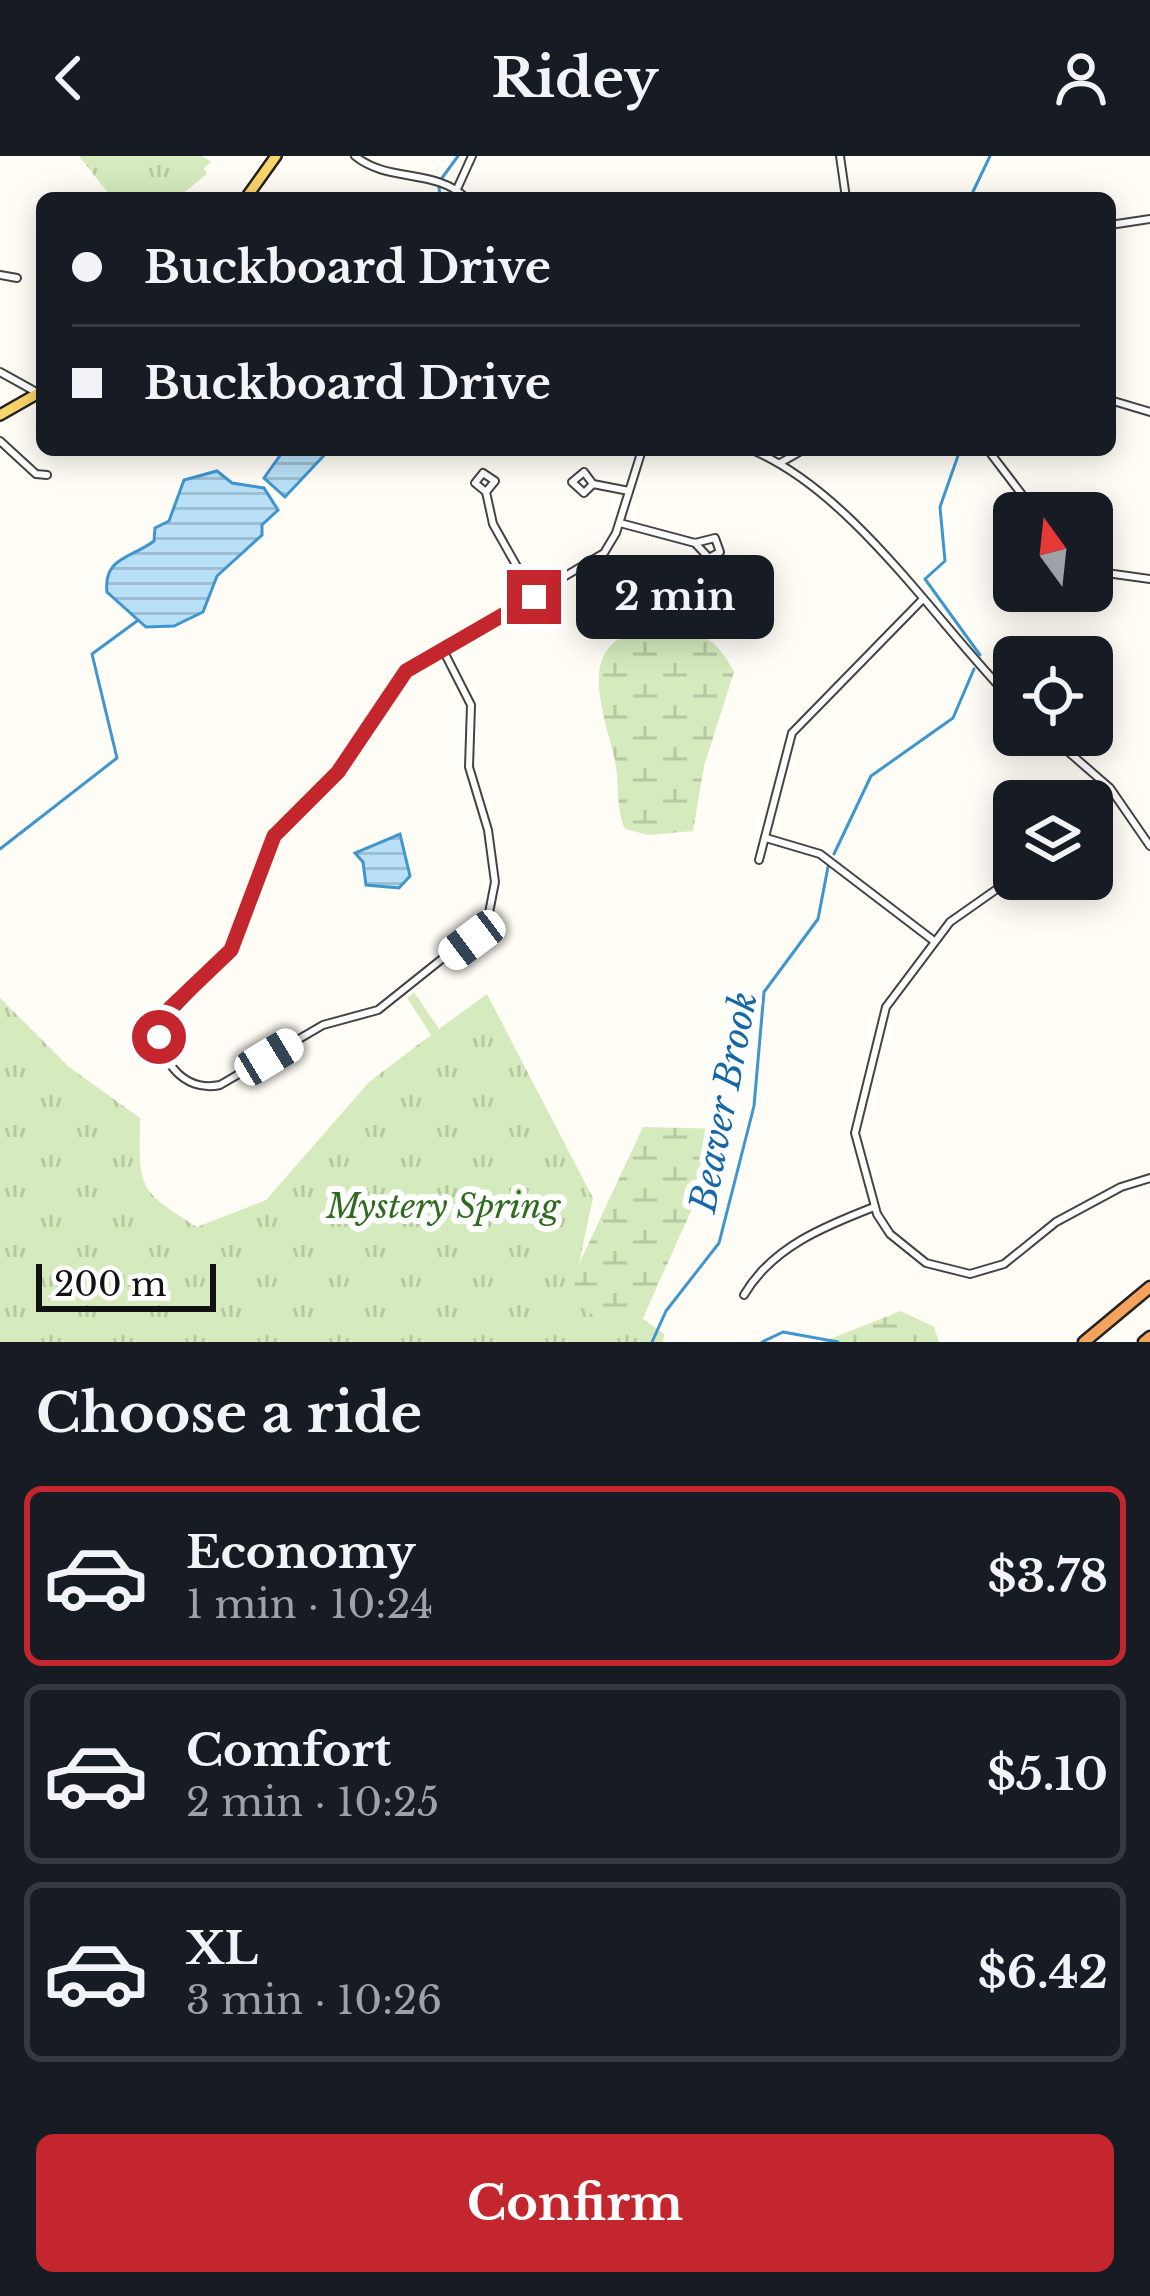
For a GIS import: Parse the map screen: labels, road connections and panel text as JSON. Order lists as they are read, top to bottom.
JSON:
{
  "water": ["Beaver Brook"],
  "parks": ["Mystery Spring"],
  "scale_bar": "200 m",
  "north": "top",
  "page": {
    "header": "Ridey",
    "banner": ["Buckboard Drive", "Buckboard Drive"],
    "bubble": "2 min",
    "scale": "200 m",
    "heading": "Choose a ride",
    "list": [
      {
        "name": "Economy",
        "note": "1 min · 10:24",
        "value": "$3.78"
      },
      {
        "name": "Comfort",
        "note": "2 min · 10:25",
        "value": "$5.10"
      },
      {
        "name": "XL",
        "note": "3 min · 10:26",
        "value": "$6.42"
      }
    ],
    "buttons": "Confirm"
  }
}
